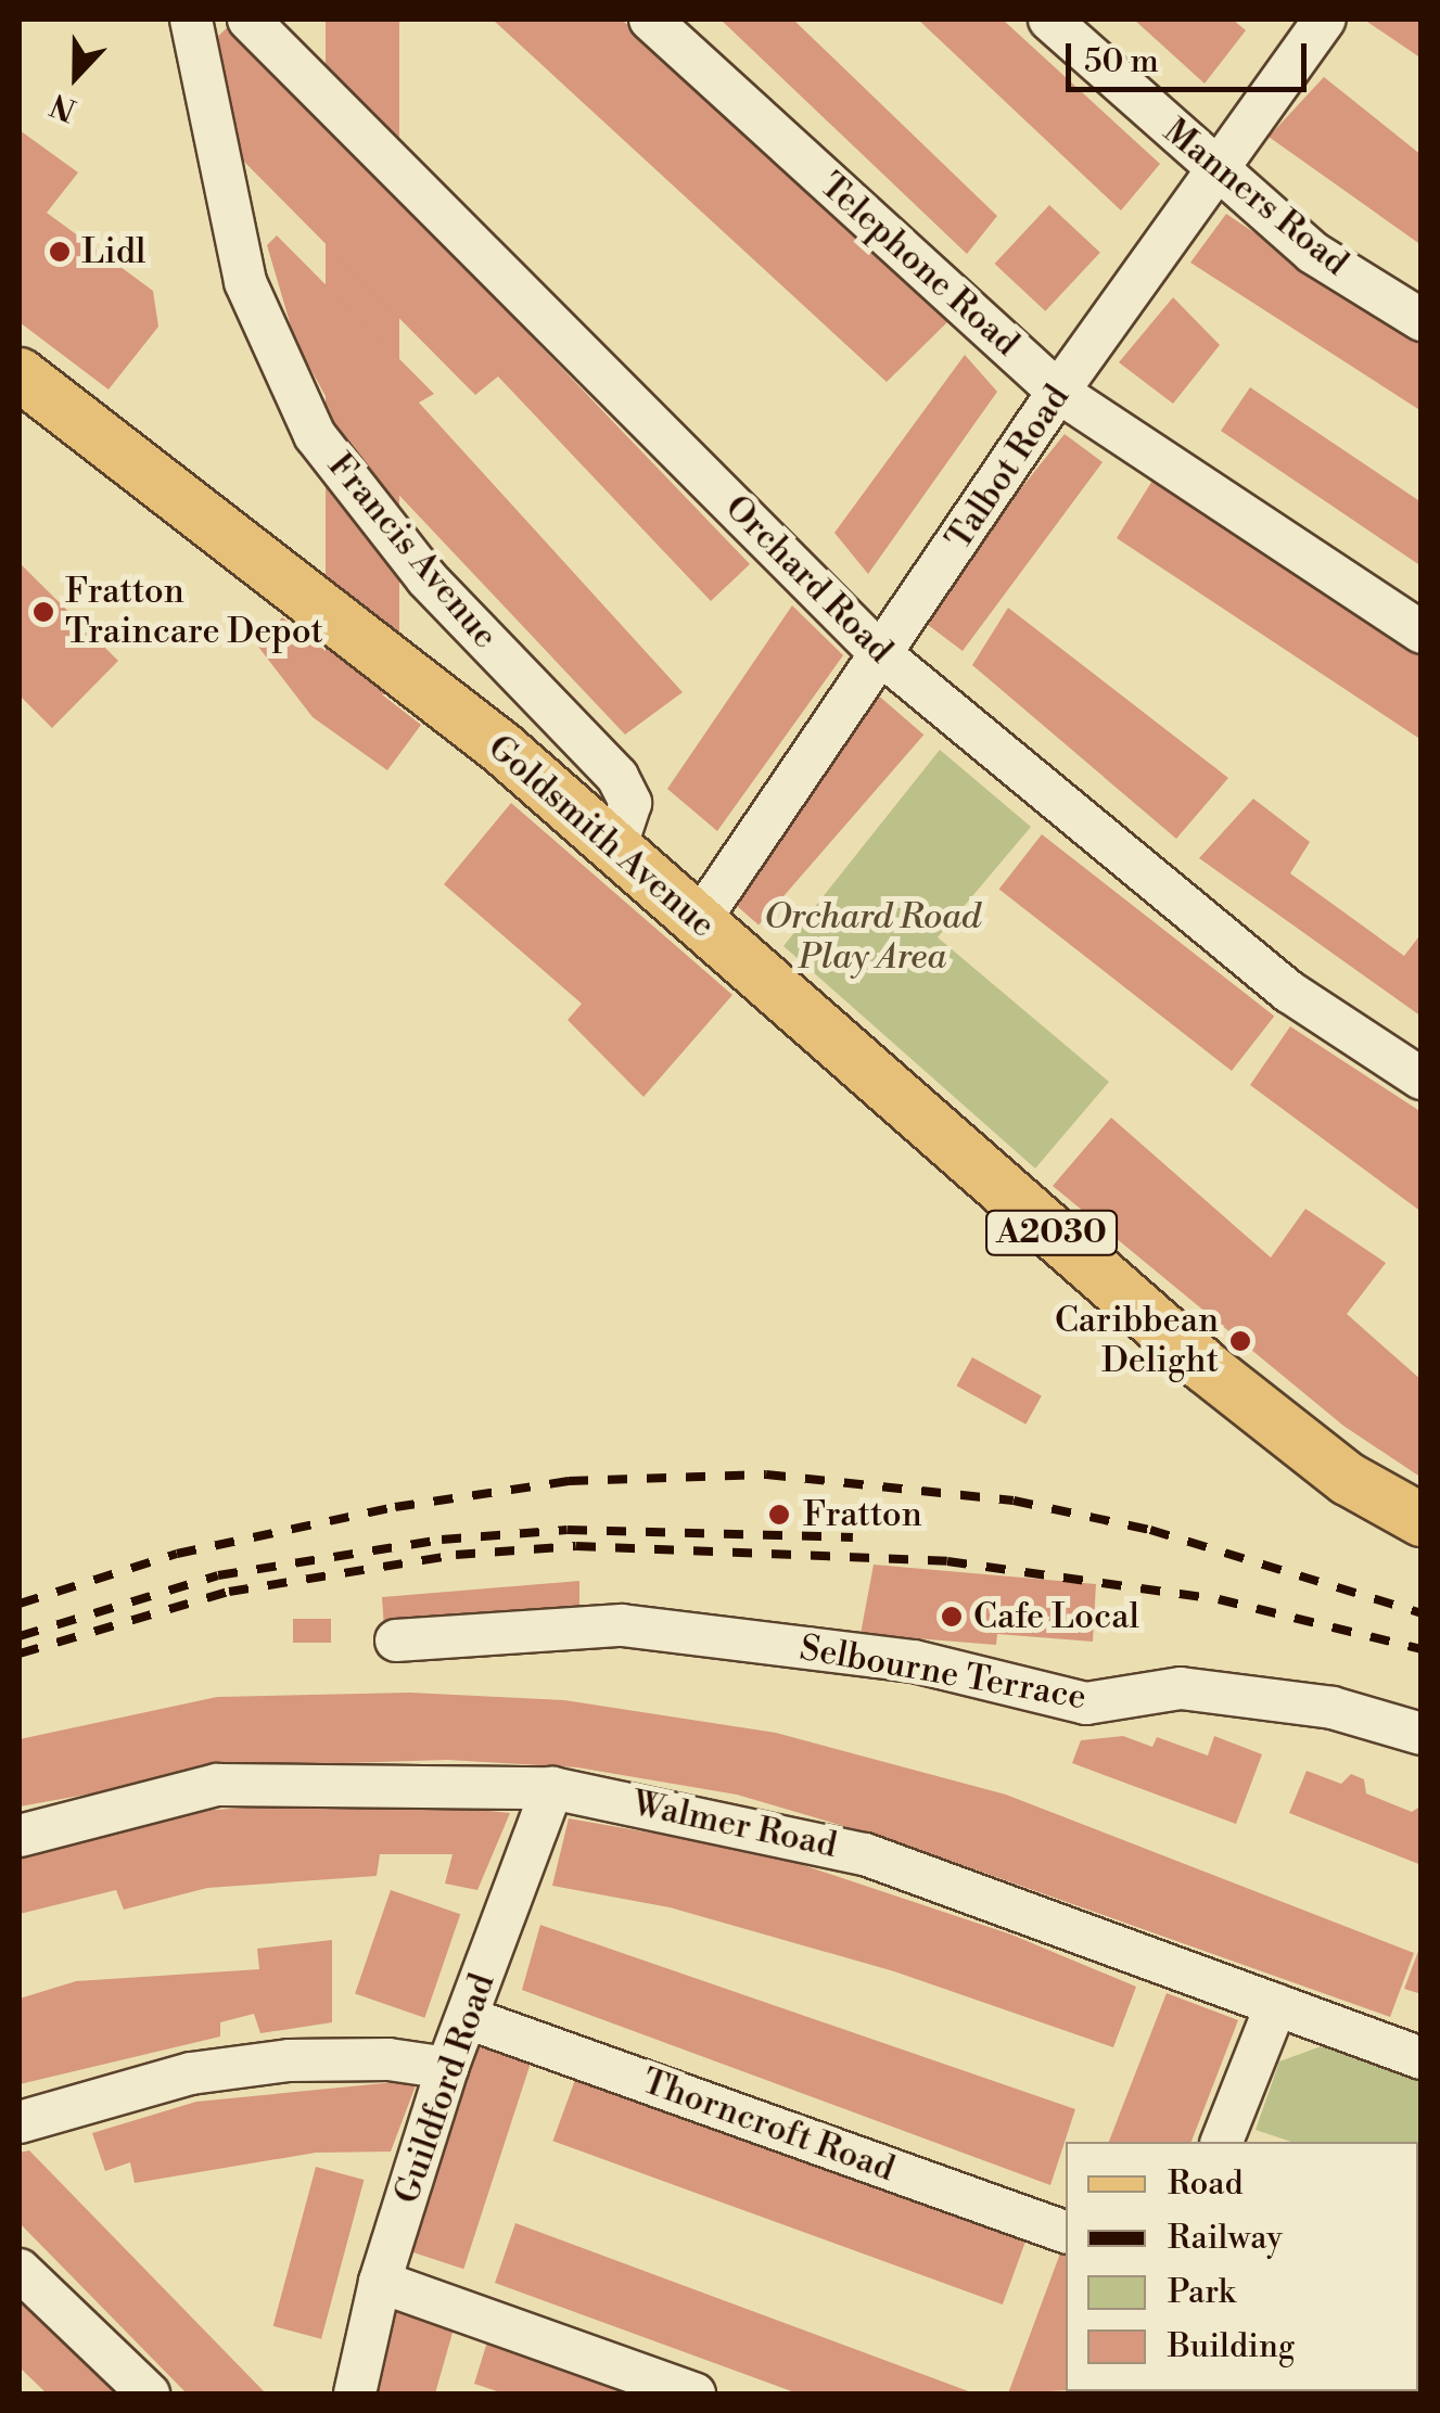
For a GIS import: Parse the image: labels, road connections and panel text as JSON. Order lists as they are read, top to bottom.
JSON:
{
  "streets": {
    "main road": ["Goldsmith Avenue", "A2030"],
    "street": [
      "Manners Road",
      "Telephone Road",
      "Talbot Road",
      "Francis Avenue",
      "Orchard Road",
      "Selbourne Terrace",
      "Walmer Road",
      "Guildford Road",
      "Thorncroft Road"
    ]
  },
  "crossings": [
    ["Manners Road", "Talbot Road"],
    ["Telephone Road", "Talbot Road"],
    ["Talbot Road", "Orchard Road"],
    ["Talbot Road", "Goldsmith Avenue"],
    ["Francis Avenue", "Goldsmith Avenue"],
    ["Walmer Road", "Guildford Road"],
    ["Guildford Road", "Thorncroft Road"]
  ],
  "parks": ["Orchard Road Play Area"],
  "places": [
    "Lidl",
    "Fratton Traincare Depot",
    "Caribbean Delight",
    "Fratton",
    "Cafe Local"
  ],
  "legend": [
    "Road",
    "Railway",
    "Park",
    "Building"
  ],
  "scale_bar": "50 m",
  "north": "bottom"
}
